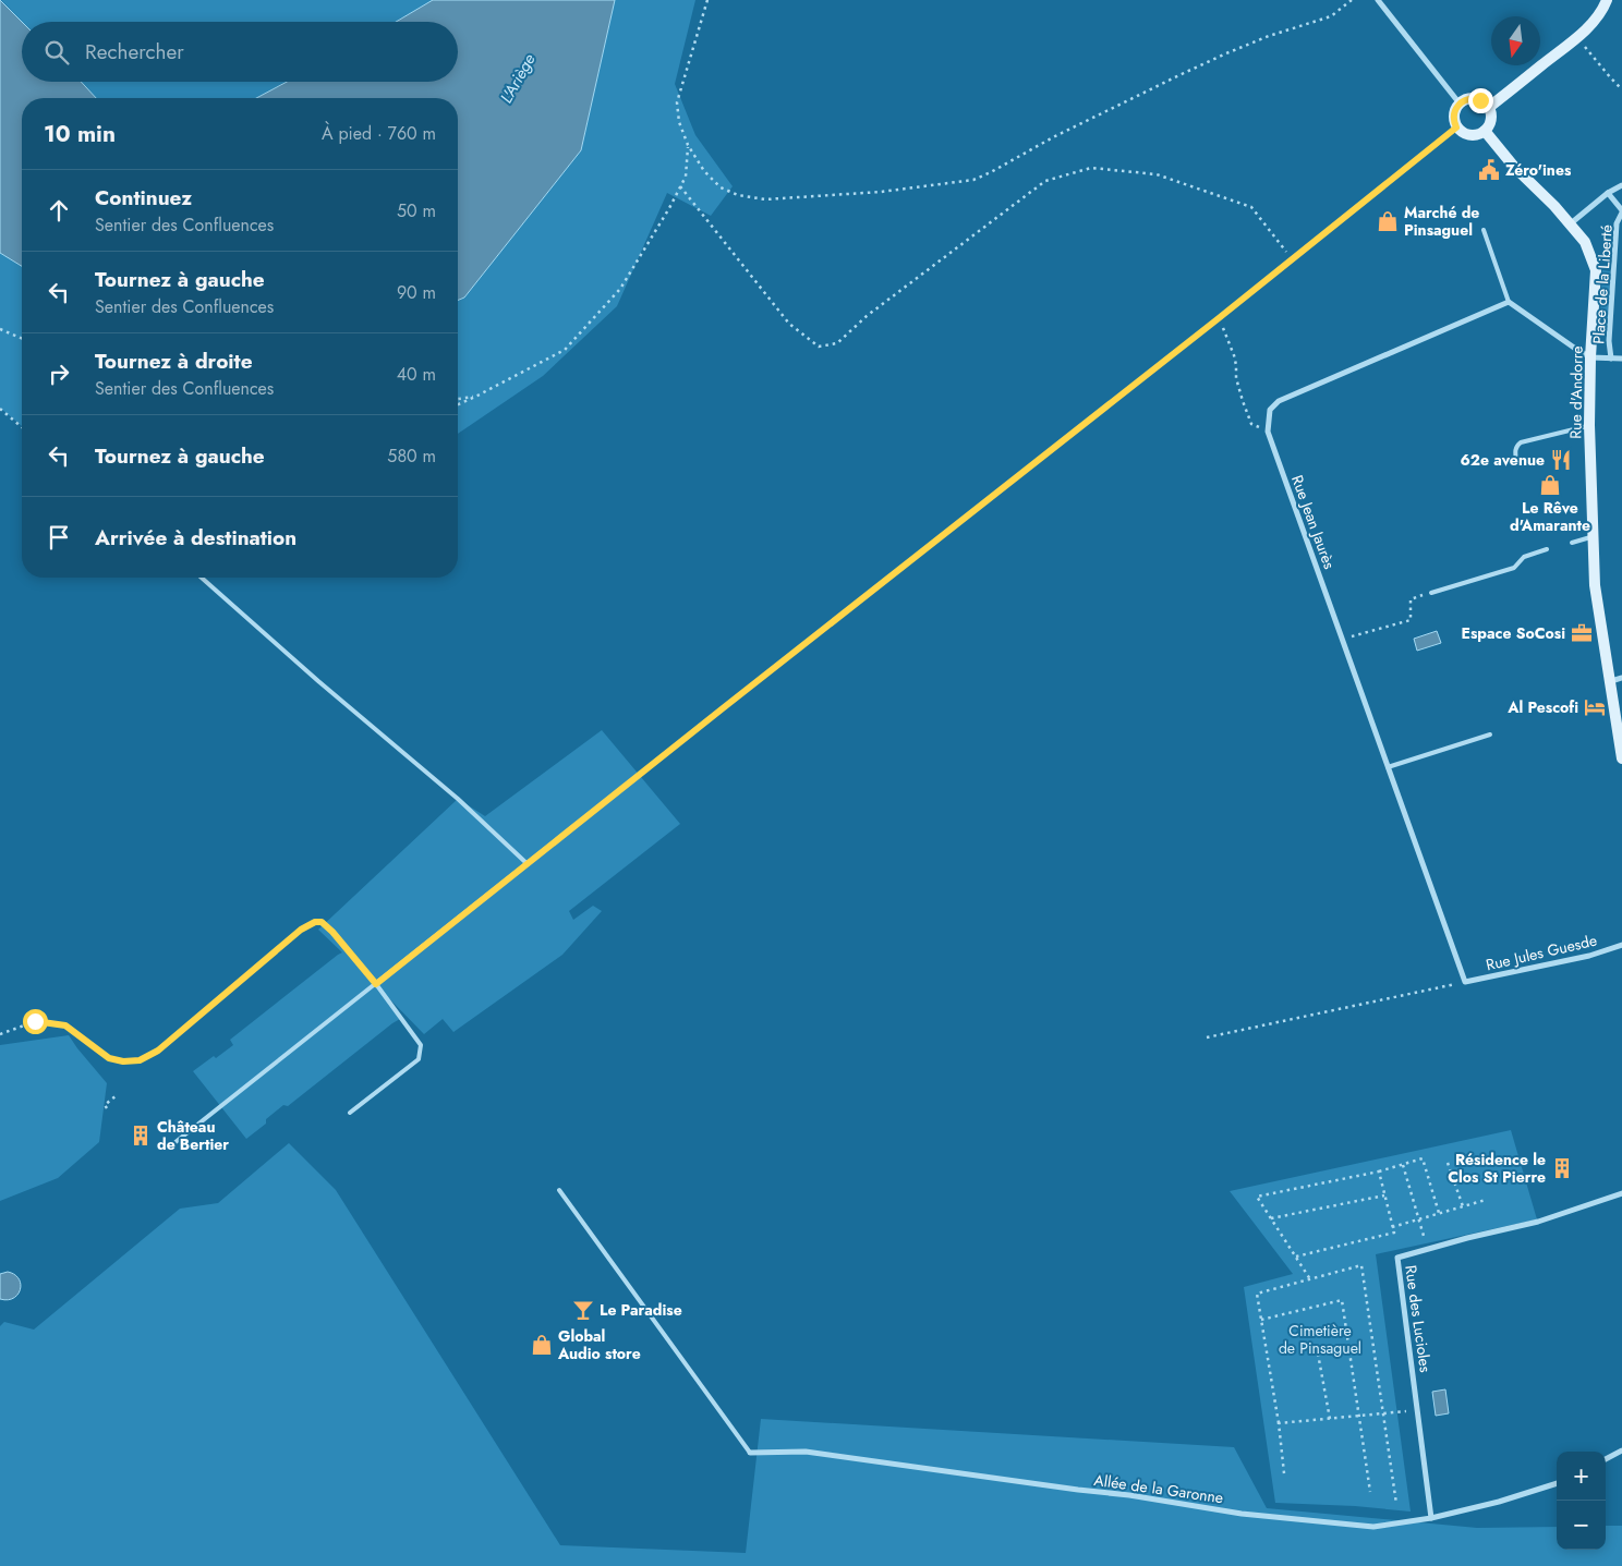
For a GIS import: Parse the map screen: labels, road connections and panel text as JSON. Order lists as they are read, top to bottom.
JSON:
{
  "streets": {
    "main road": ["Rue d'Andorre"],
    "street": [
      "Place de la Liberté",
      "Rue Jean Jaurès",
      "Rue Jules Guesde",
      "Rue des Lucioles",
      "Allée de la Garonne"
    ]
  },
  "crossings": [
    ["Place de la Liberté", "Rue d'Andorre"],
    ["Rue Jean Jaurès", "Rue Jules Guesde"],
    ["Rue des Lucioles", "Allée de la Garonne"]
  ],
  "water": ["L'Ariège"],
  "parks": ["Cimetière de Pinsaguel"],
  "places": {
    "public building": ["Zéro'ines"],
    "shop": ["Marché de Pinsaguel", "Le Rêve d'Amarante", "Global Audio store"],
    "restaurant": ["62e avenue"],
    "office": ["Espace SoCosi"],
    "hotel": ["Al Pescofi"],
    "building": ["Château de Bertier", "Résidence le Clos St Pierre"],
    "bar": ["Le Paradise"]
  },
  "north": "bottom",
  "page": {
    "search": "Rechercher",
    "heading": ["10 min", "À pied · 760 m"],
    "list": [
      ["Continuez", "Sentier des Confluences", "50 m"],
      ["Tournez à gauche", "Sentier des Confluences", "90 m"],
      ["Tournez à droite", "Sentier des Confluences", "40 m"],
      ["Tournez à gauche", "580 m"],
      "Arrivée à destination"
    ],
    "map_buttons": ["+", "−"]
  }
}
